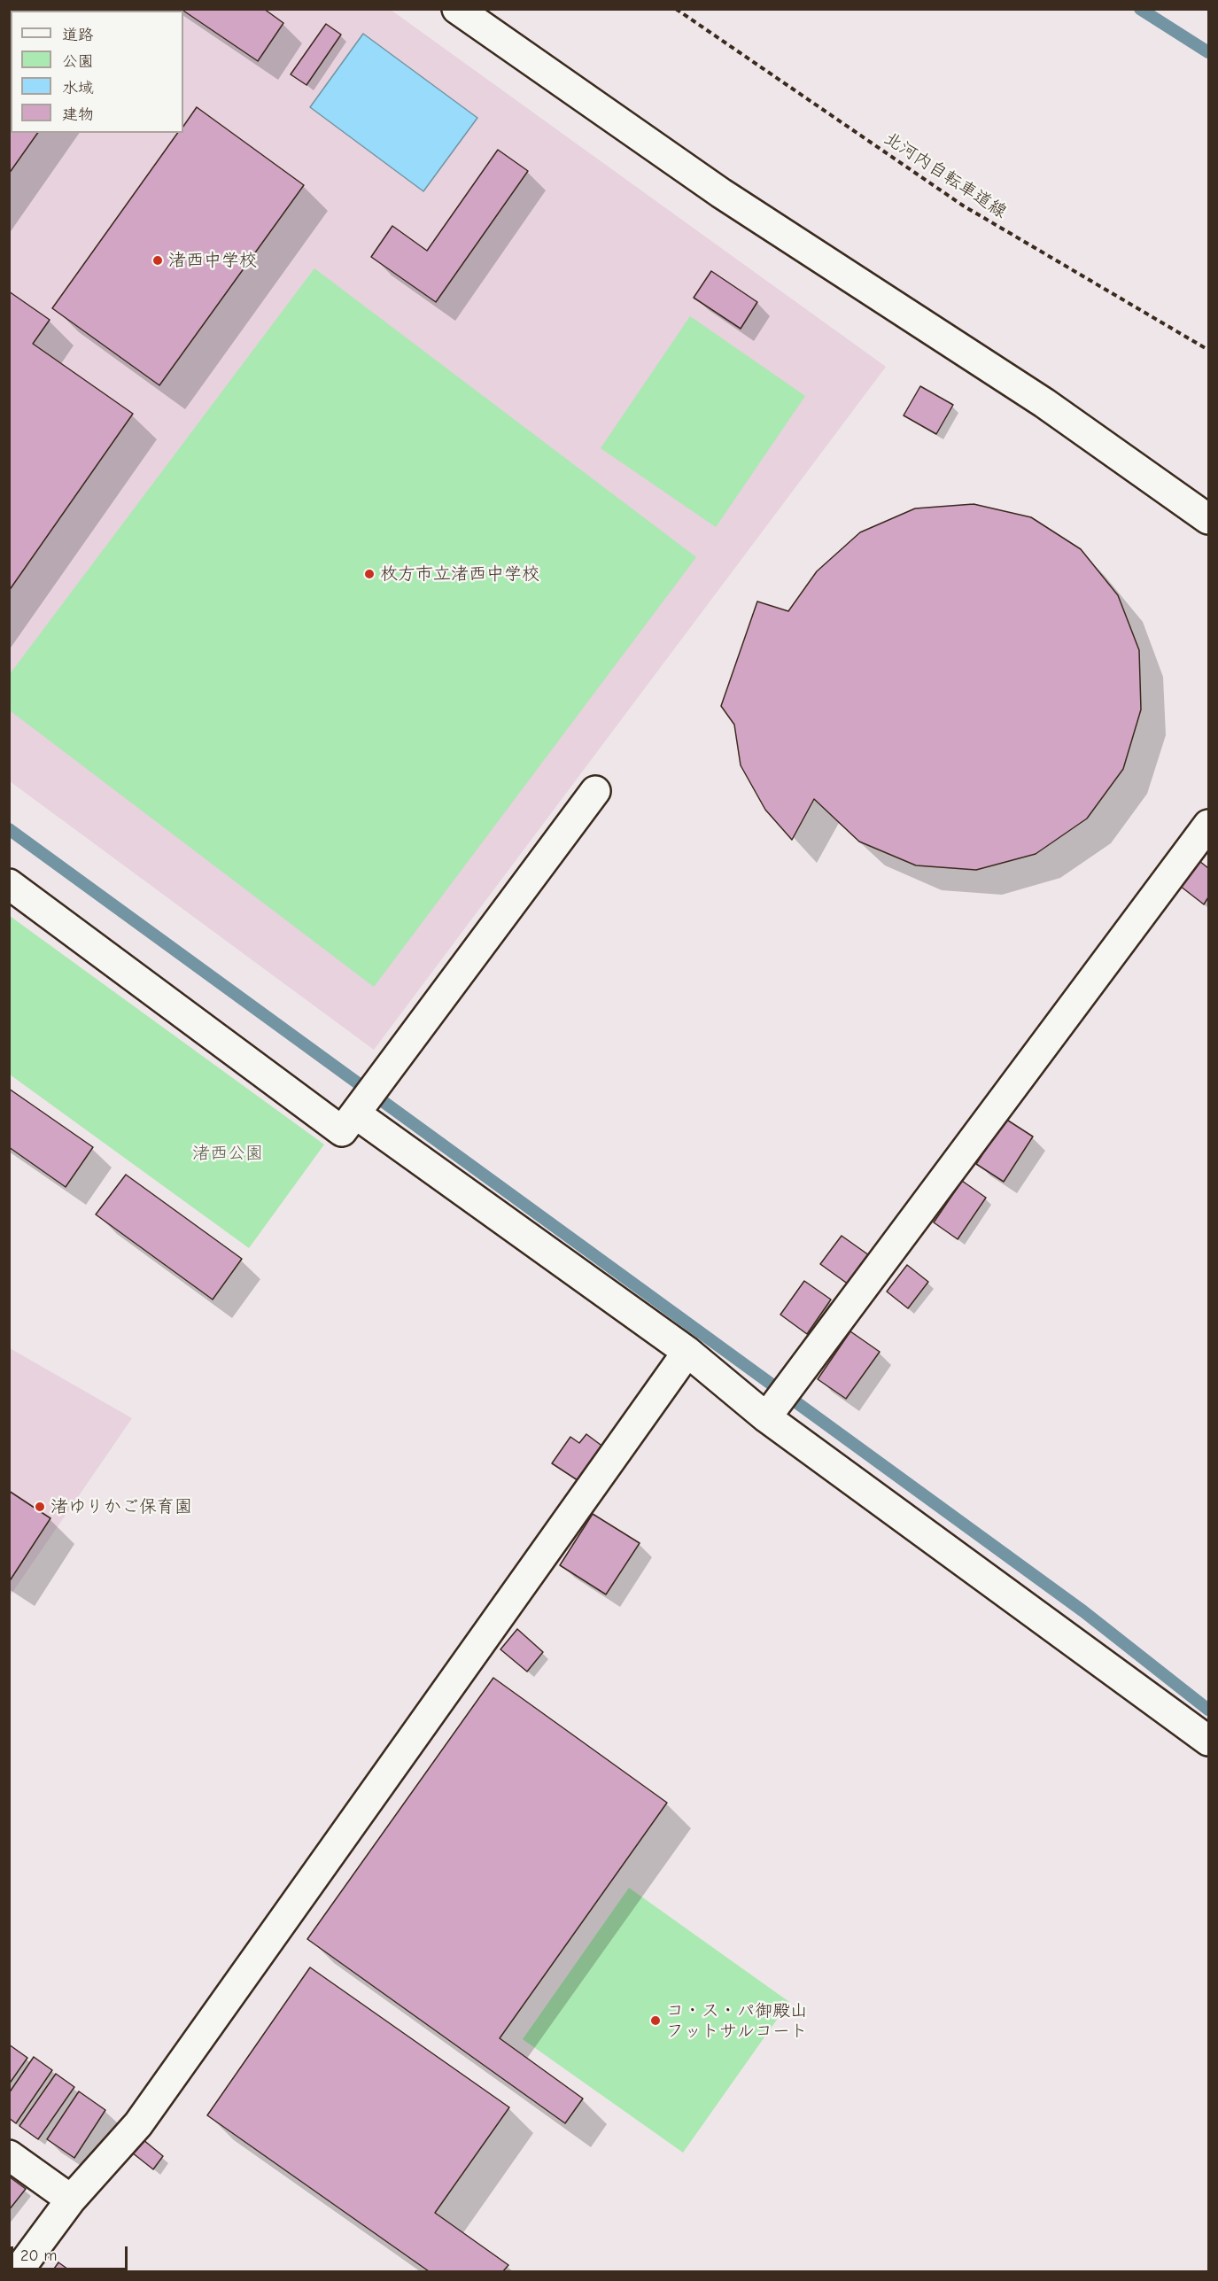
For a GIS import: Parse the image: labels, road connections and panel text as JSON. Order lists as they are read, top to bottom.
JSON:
{
  "streets": {
    "path": ["北河内自転車道線"]
  },
  "parks": ["渚西公園"],
  "places": [
    "渚西中学校",
    "枚方市立渚西中学校",
    "渚ゆりかご保育園",
    "コ・ス・パ御殿山 フットサルコート"
  ],
  "legend": [
    "道路",
    "公園",
    "水域",
    "建物"
  ],
  "scale_bar": "20 m"
}
